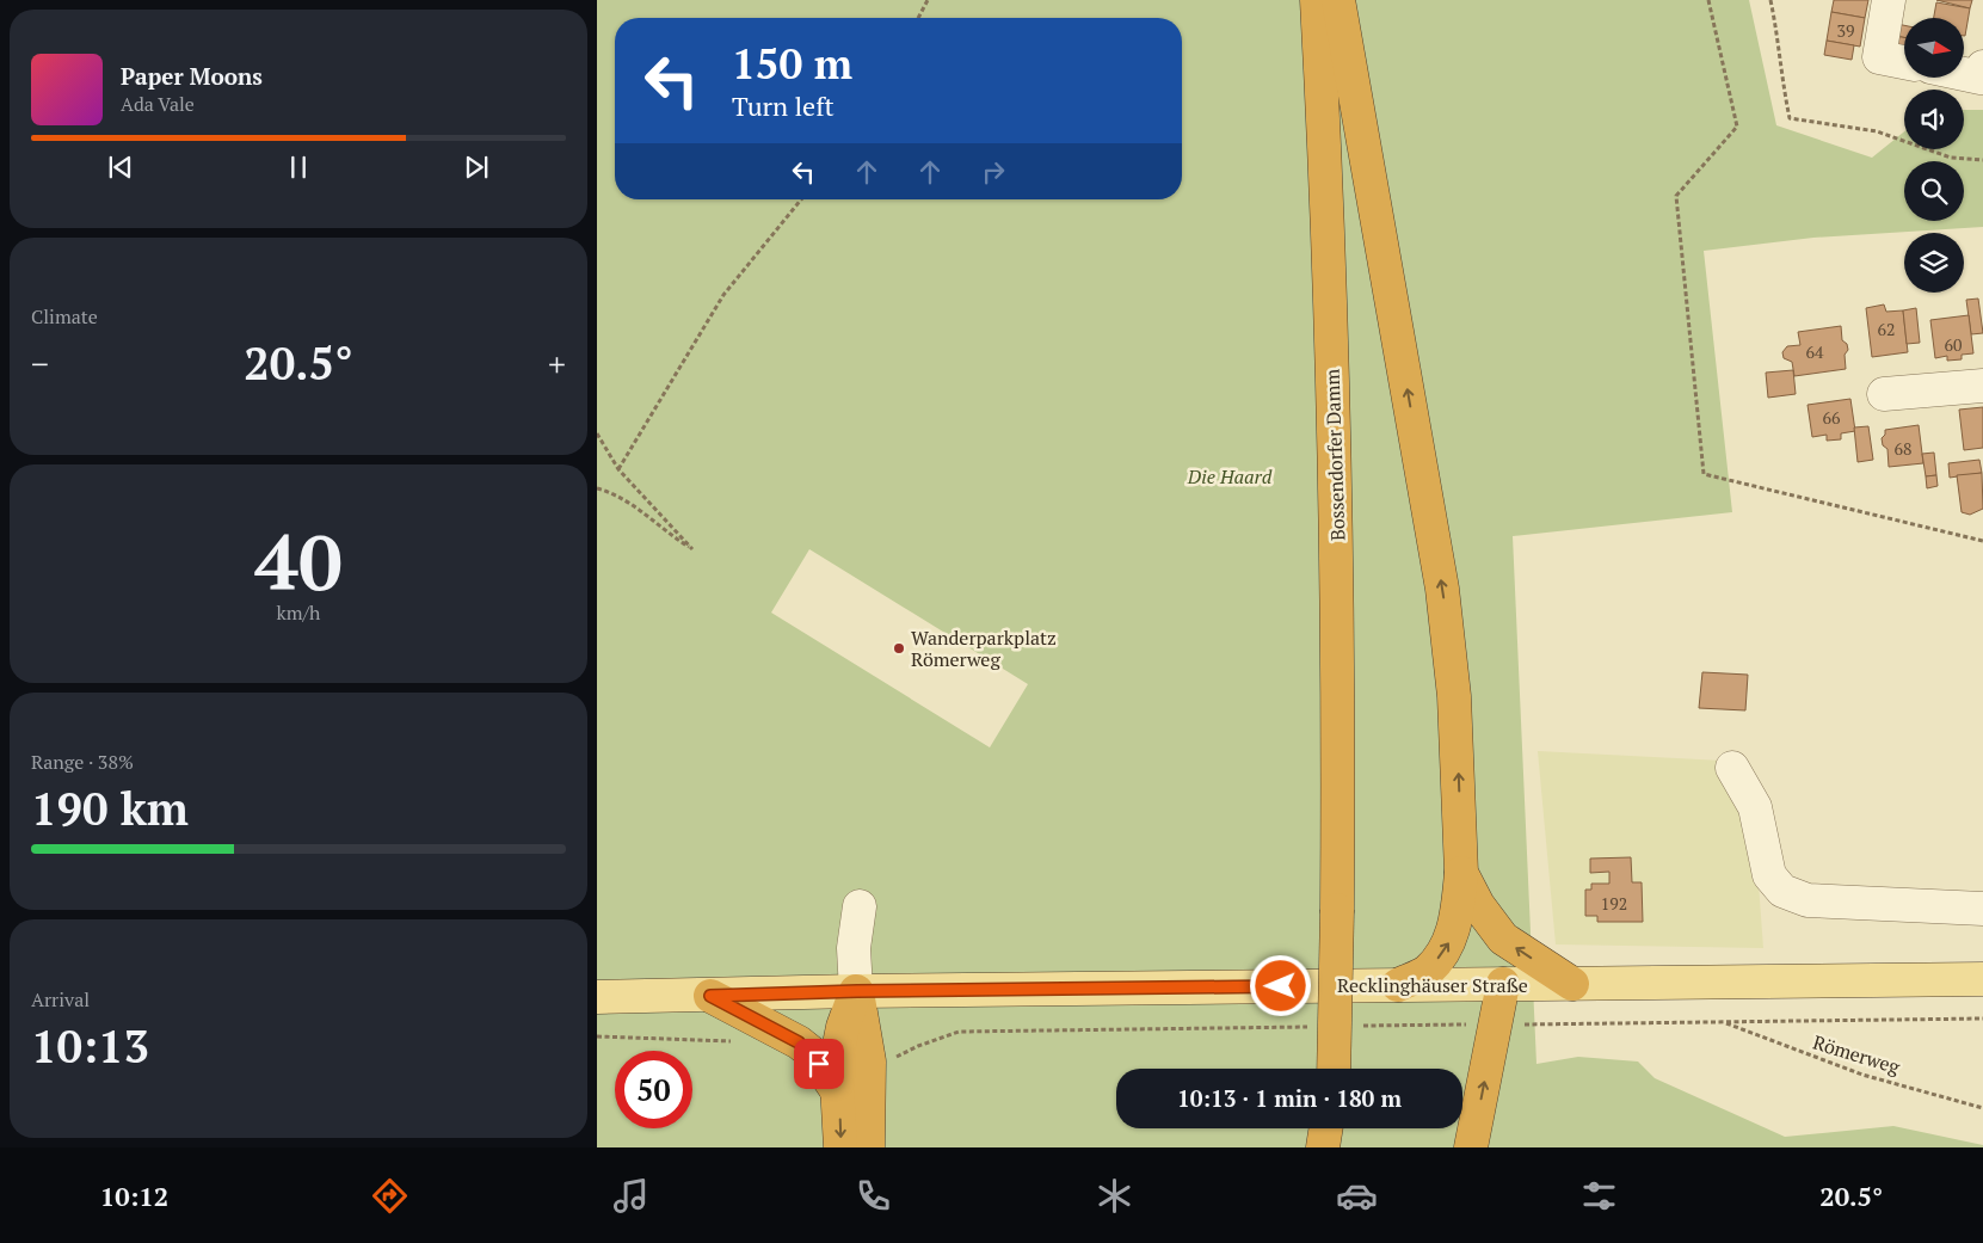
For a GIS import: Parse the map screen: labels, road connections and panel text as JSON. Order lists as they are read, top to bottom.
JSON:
{
  "streets": {
    "highway": ["Bossendorfer Damm"],
    "main road": ["Recklinghäuser Straße"],
    "path": ["Römerweg"]
  },
  "parks": ["Die Haard"],
  "places": ["Wanderparkplatz Römerweg"],
  "house_numbers": [
    "39",
    "62",
    "60",
    "64",
    "66",
    "68",
    "192"
  ],
  "north": "right",
  "page": {
    "turn": ["150 m", "Turn left"],
    "song": ["Paper Moons", "Ada Vale"],
    "tile": [
      "Climate",
      ["40", "km/h"],
      ["Range · 38%", "190 km"],
      ["Arrival", "10:13"]
    ],
    "heat": ["−", "20.5°", "+"],
    "limit": "50",
    "trip": "10:13 · 1 min · 180 m",
    "tabs": ["10:12", "20.5°"]
  }
}
